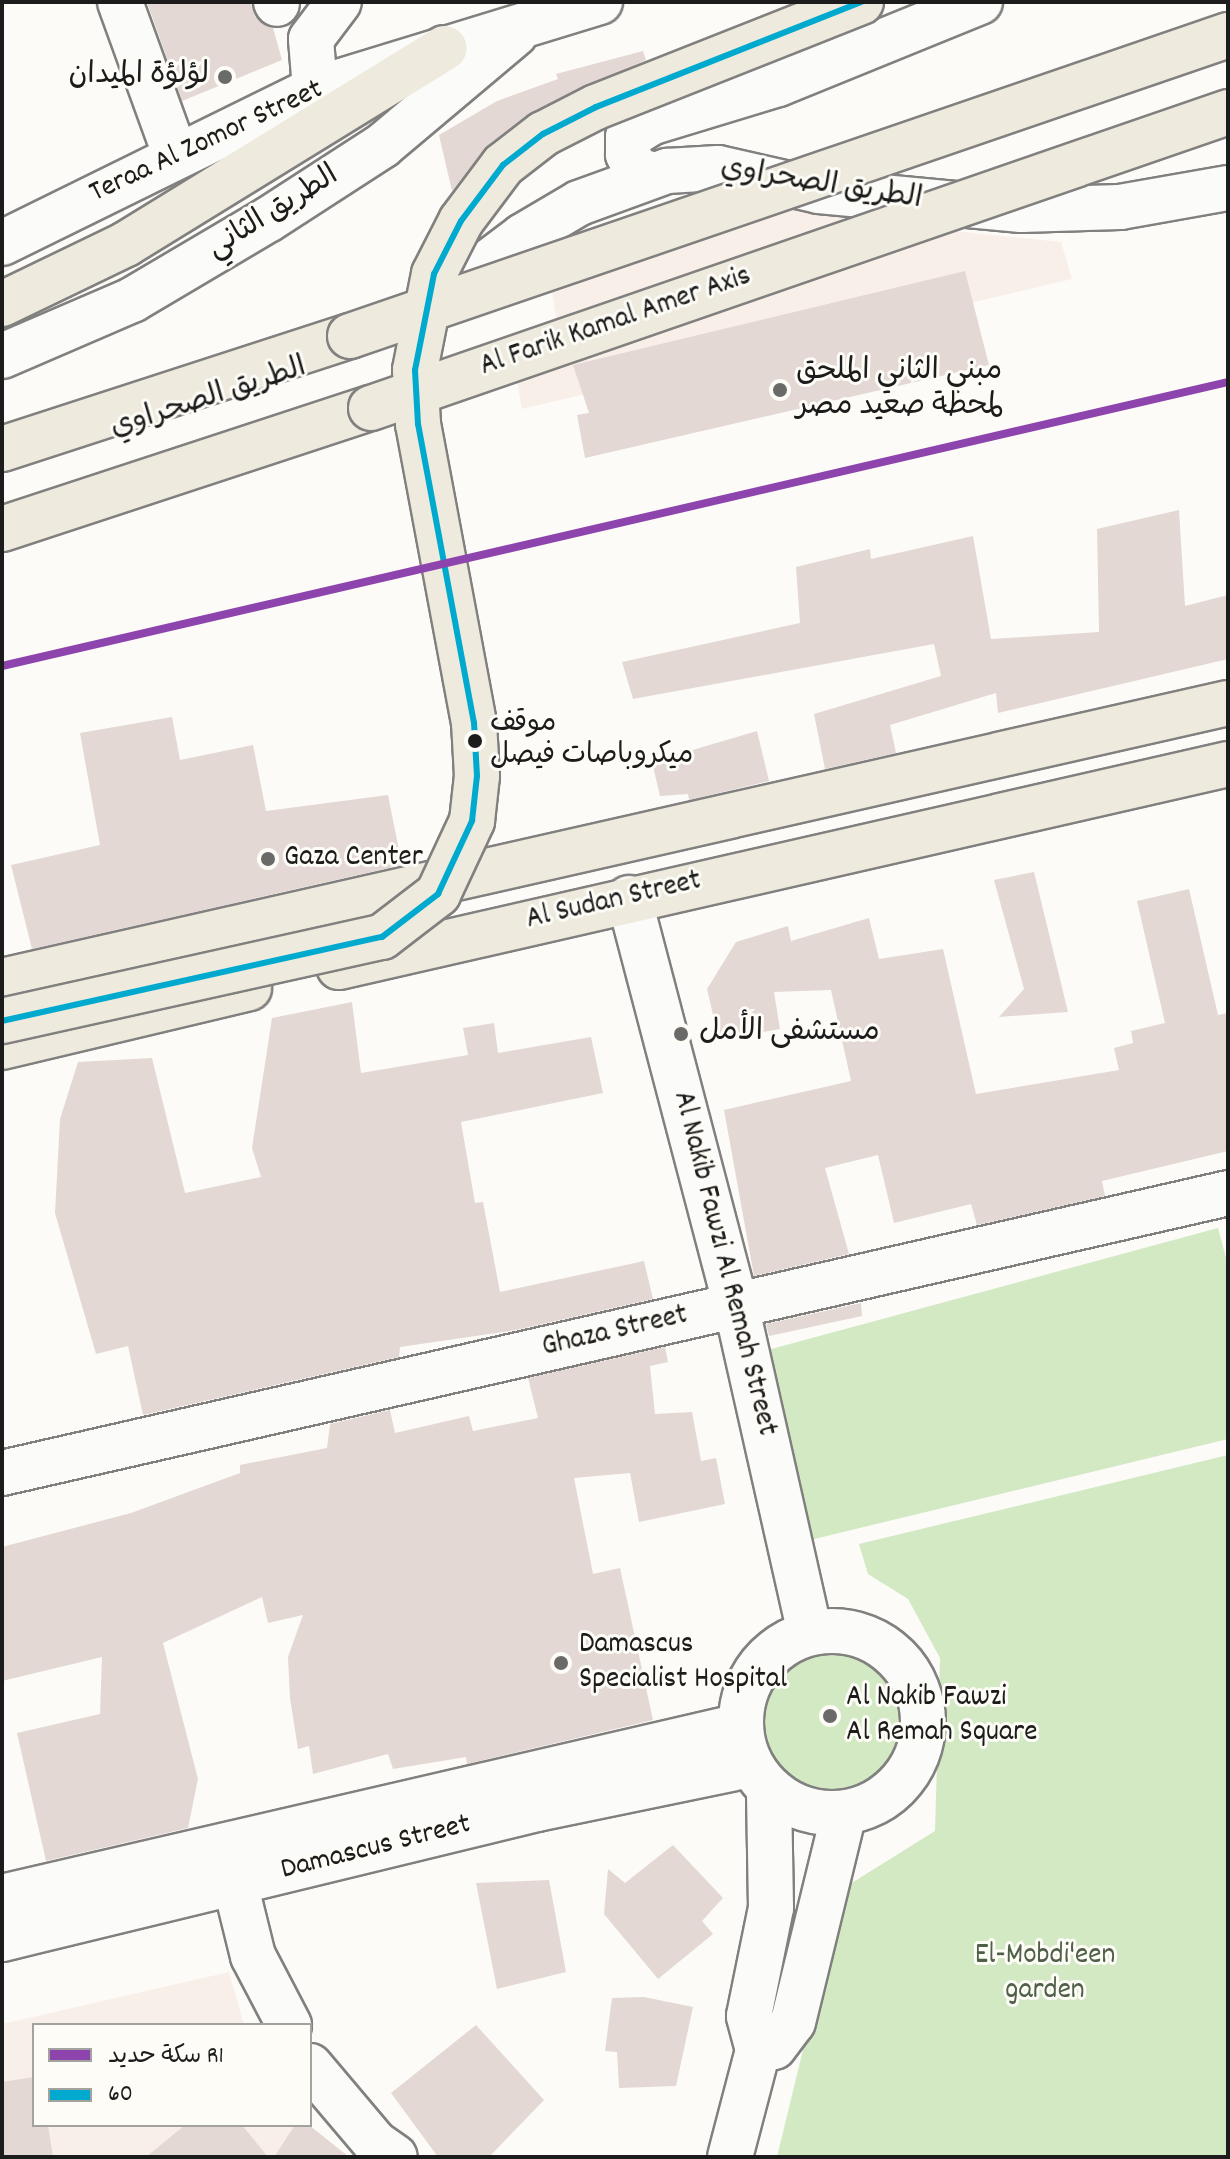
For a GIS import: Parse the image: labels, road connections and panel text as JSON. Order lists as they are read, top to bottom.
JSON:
{
  "streets": {
    "main road": ["Al Farik Kamal Amer Axis", "Al Sudan Street"],
    "street": [
      "Teraa Al Zomor Street",
      "الطريق الصحراوي",
      "الطريق الثاني",
      "Al Nakib Fawzi Al Remah Street",
      "Ghaza Street",
      "Damascus Street"
    ]
  },
  "crossings": [
    ["Teraa Al Zomor Street", "الطريق الثاني"],
    ["Al Sudan Street", "Al Nakib Fawzi Al Remah Street"],
    ["Al Nakib Fawzi Al Remah Street", "Ghaza Street"],
    ["Al Nakib Fawzi Al Remah Street", "Damascus Street"]
  ],
  "parks": ["El-Mobdi'een garden"],
  "places": [
    "لؤلؤة الميدان",
    "مبني الثاني الملحق لمحطة صعيد مصر",
    "موقف ميكروباصات فيصل",
    "Gaza Center",
    "مستشفى الأمل",
    "Damascus Specialist Hospital",
    "Al Nakib Fawzi Al Remah Square"
  ],
  "lines": ["transit line 60", "rail line R1"],
  "legend": ["سكة حديد R1", "60"]
}
